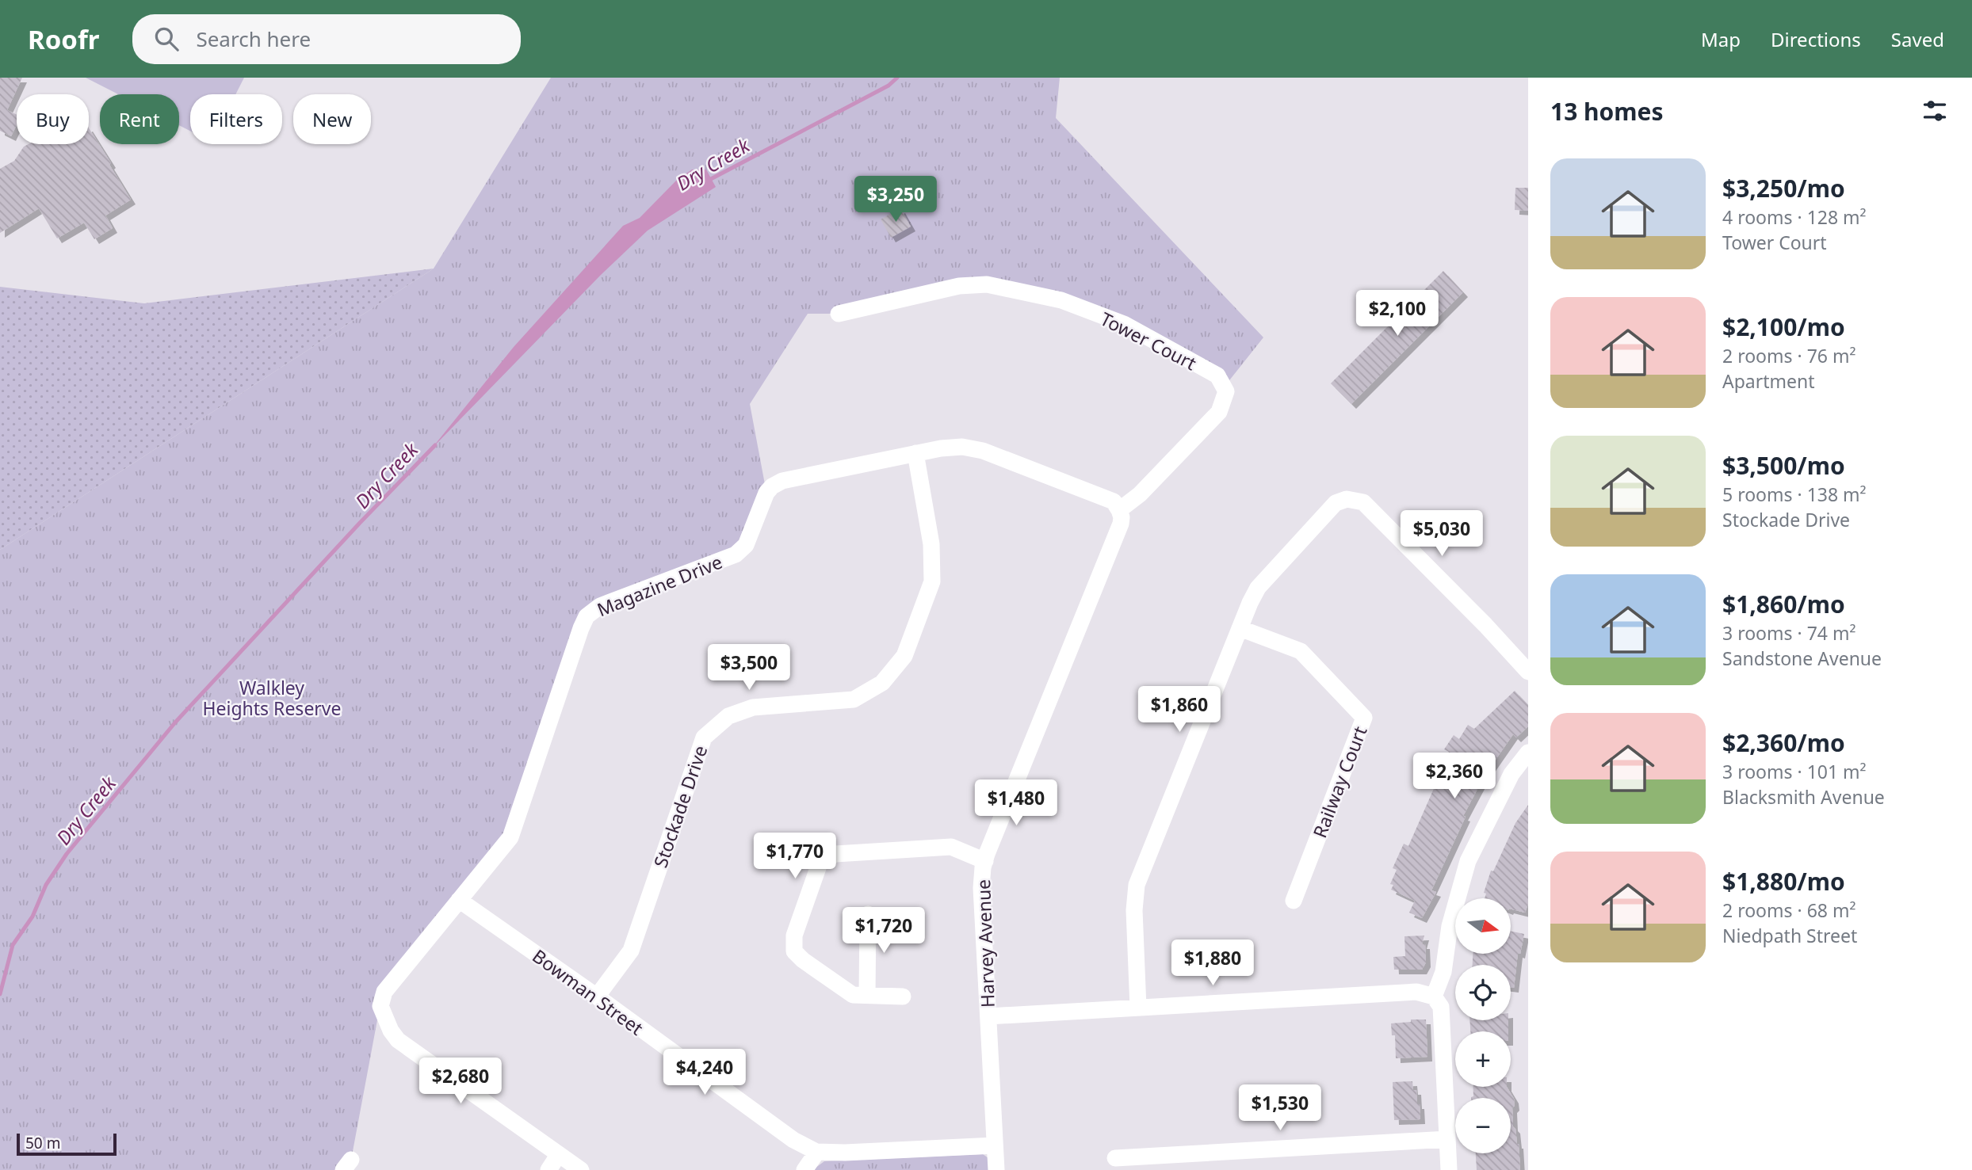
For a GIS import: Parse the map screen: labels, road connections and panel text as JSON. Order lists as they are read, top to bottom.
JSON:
{
  "streets": {
    "street": [
      "Tower Court",
      "Magazine Drive",
      "Railway Court",
      "Stockade Drive",
      "Harvey Avenue",
      "Bowman Street"
    ]
  },
  "crossings": [
    ["Tower Court", "Magazine Drive"],
    ["Tower Court", "Harvey Avenue"],
    ["Magazine Drive", "Stockade Drive"],
    ["Magazine Drive", "Harvey Avenue"],
    ["Magazine Drive", "Bowman Street"],
    ["Stockade Drive", "Bowman Street"],
    ["Harvey Avenue", "Bowman Street"]
  ],
  "water": ["Dry Creek"],
  "parks": ["Walkley Heights Reserve"],
  "scale_bar": "50 m",
  "north": "right",
  "page": {
    "header": "Roofr",
    "search": "Search here",
    "nav": ["Map", "Directions", "Saved"],
    "heading": "13 homes",
    "chip": [
      "Buy",
      "Rent",
      "Filters",
      "New"
    ],
    "list": [
      {
        "name": "$3,250/mo",
        "note": "4 rooms · 128 m² · Tower Court"
      },
      {
        "name": "$2,100/mo",
        "note": "2 rooms · 76 m² · Apartment"
      },
      {
        "name": "$3,500/mo",
        "note": "5 rooms · 138 m² · Stockade Drive"
      },
      {
        "name": "$1,860/mo",
        "note": "3 rooms · 74 m² · Sandstone Avenue"
      },
      {
        "name": "$2,360/mo",
        "note": "3 rooms · 101 m² · Blacksmith Avenue"
      },
      {
        "name": "$1,880/mo",
        "note": "2 rooms · 68 m² · Niedpath Street"
      }
    ],
    "price": [
      "$3,250",
      "$2,100",
      "$5,030",
      "$3,500",
      "$1,860",
      "$2,360",
      "$1,480",
      "$1,770",
      "$1,720",
      "$1,880",
      "$4,240",
      "$2,680",
      "$1,530"
    ],
    "map_buttons": ["+", "−"],
    "scale": "50 m"
  }
}
